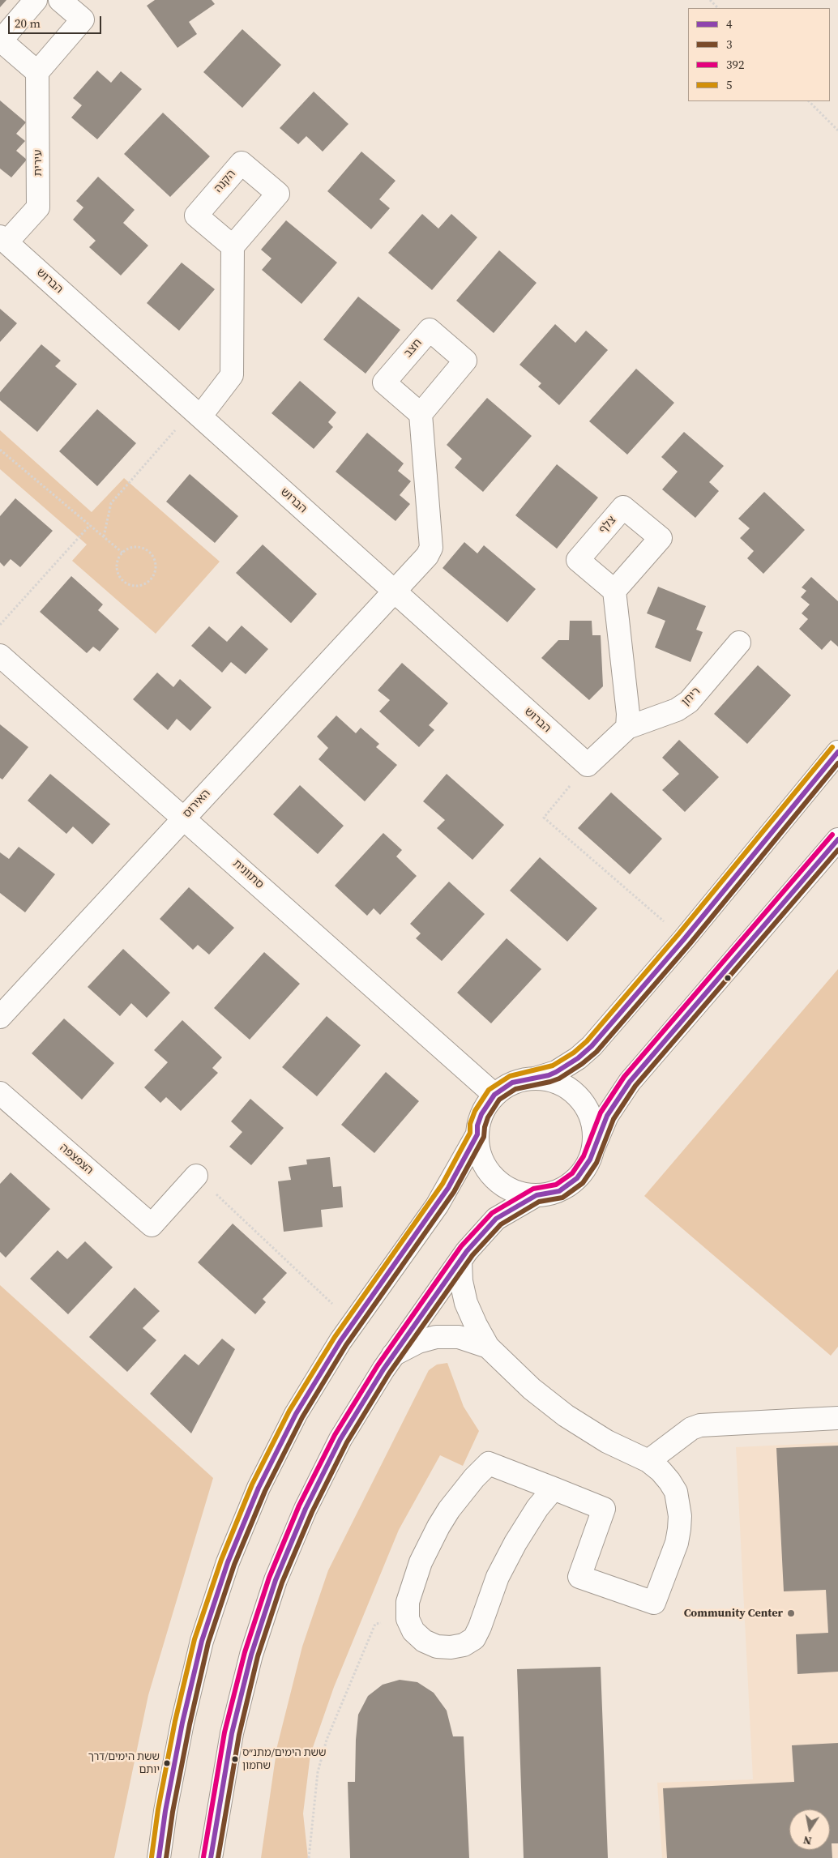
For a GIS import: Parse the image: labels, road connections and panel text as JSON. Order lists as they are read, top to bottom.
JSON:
{
  "streets": {
    "street": [
      "עירית",
      "הברוש",
      "ריחן",
      "האירוס",
      "סתוונית",
      "הצפצפה"
    ]
  },
  "crossings": [
    ["עירית", "הברוש"],
    ["הברוש", "האירוס"],
    ["האירוס", "סתוונית"]
  ],
  "places": ["Community Center", "ששת הימים/מתנ״ס שחמון", "ששת הימים/דרך יותם"],
  "lines": [
    "transit line 5",
    "transit line 4",
    "transit line 3",
    "transit line 392"
  ],
  "legend": [
    "4",
    "3",
    "392",
    "5"
  ],
  "scale_bar": "20 m",
  "north": "bottom"
}
